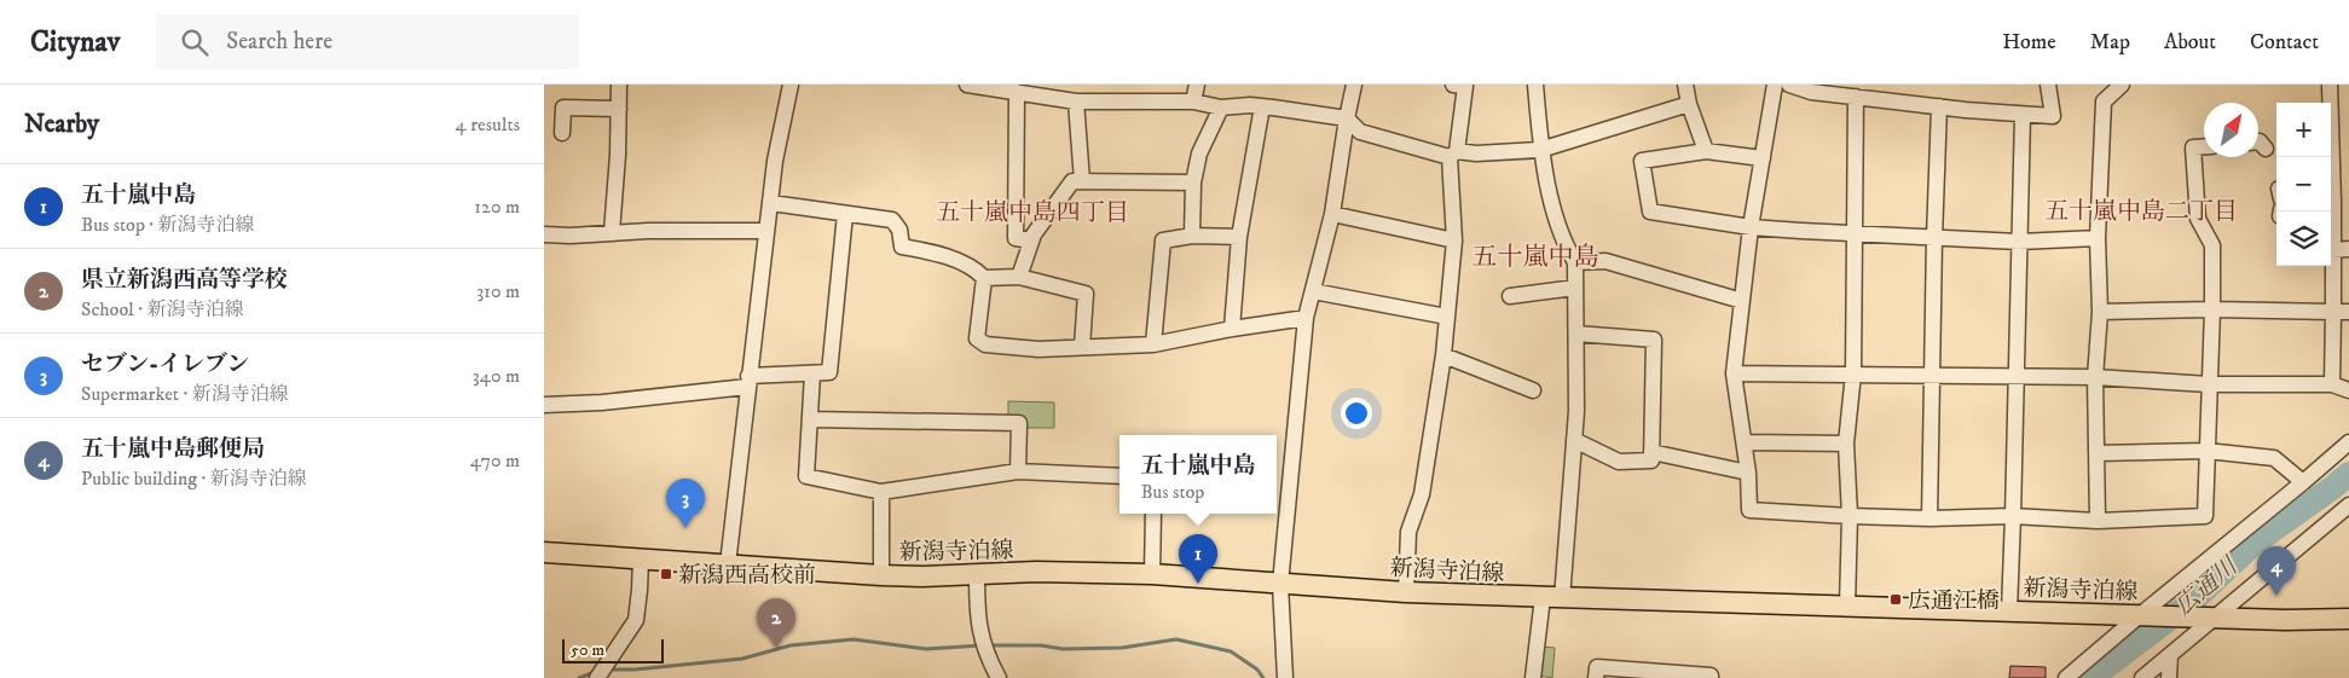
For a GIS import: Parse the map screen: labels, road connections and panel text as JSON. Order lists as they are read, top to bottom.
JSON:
{
  "streets": {
    "main road": ["新潟寺泊線"]
  },
  "districts": ["五十嵐中島二丁目", "五十嵐中島四丁目", "五十嵐中島"],
  "water": ["広通川"],
  "places": {
    "transit": ["新潟西高校前", "広通江橋"]
  },
  "scale_bar": "50 m",
  "north": "top right",
  "page": {
    "header": "Citynav",
    "search": "Search here",
    "nav": [
      "Home",
      "Map",
      "About",
      "Contact"
    ],
    "heading": ["Nearby", "4 results"],
    "map_buttons": ["+", "−"],
    "list": [
      {
        "mark": "1",
        "name": "五十嵐中島",
        "note": "Bus stop · 新潟寺泊線",
        "value": "120 m"
      },
      {
        "mark": "2",
        "name": "県立新潟西高等学校",
        "note": "School · 新潟寺泊線",
        "value": "310 m"
      },
      {
        "mark": "3",
        "name": "セブン-イレブン",
        "note": "Supermarket · 新潟寺泊線",
        "value": "340 m"
      },
      {
        "mark": "4",
        "name": "五十嵐中島郵便局",
        "note": "Public building · 新潟寺泊線",
        "value": "470 m"
      }
    ],
    "popup": ["五十嵐中島", "Bus stop"],
    "pins": [
      "3",
      "1",
      "4",
      "2"
    ],
    "scale": "50 m"
  }
}
